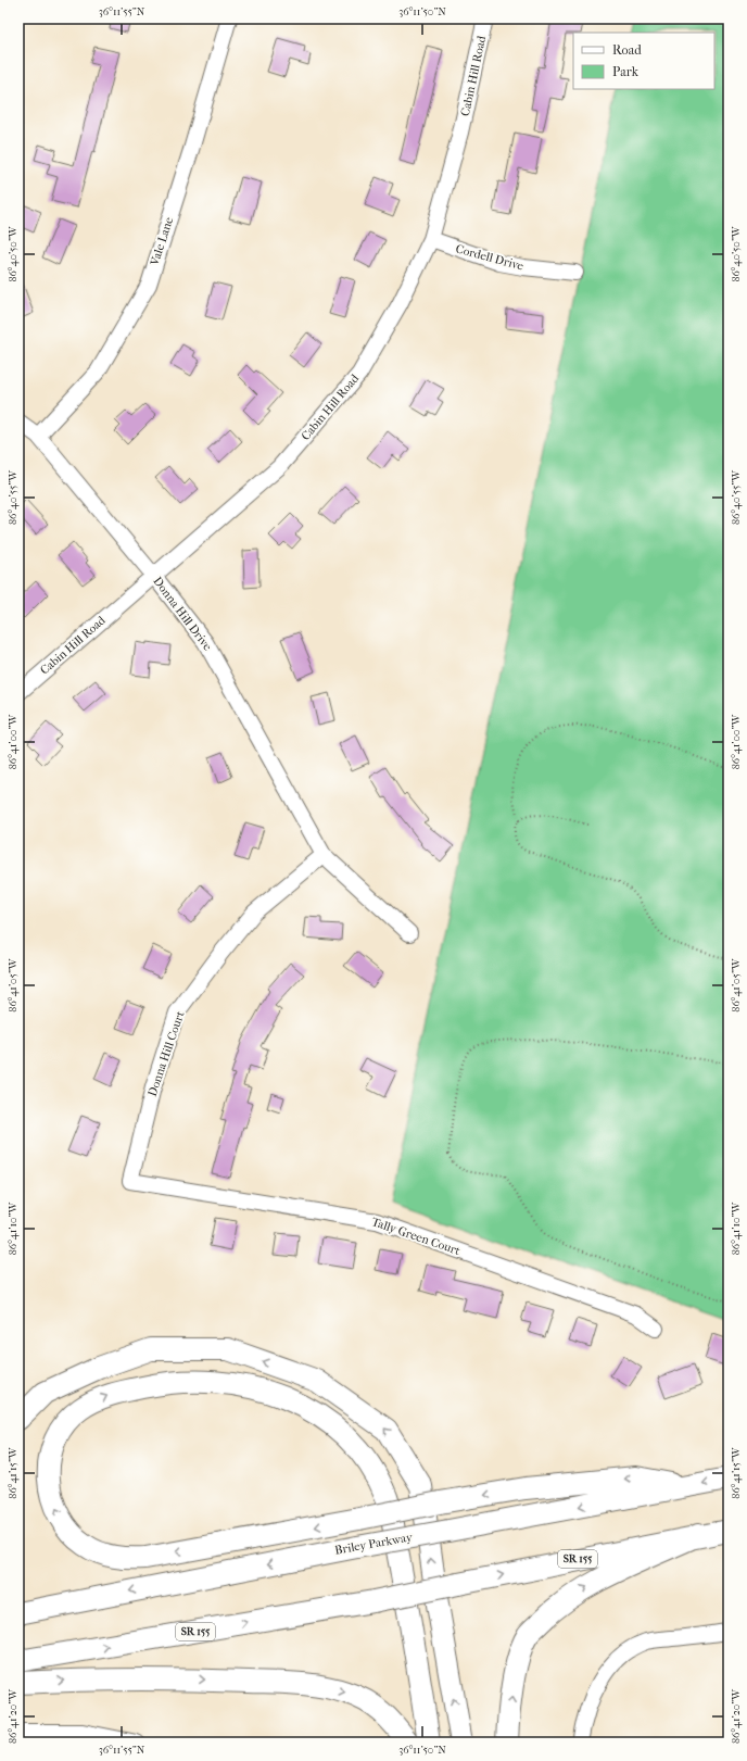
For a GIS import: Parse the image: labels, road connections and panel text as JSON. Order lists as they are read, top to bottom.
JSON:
{
  "streets": {
    "highway": ["Briley Parkway", "SR 155"],
    "street": [
      "Cabin Hill Road",
      "Vale Lane",
      "Cordell Drive",
      "Donna Hill Drive",
      "Donna Hill Court",
      "Tally Green Court"
    ]
  },
  "crossings": [
    ["Cabin Hill Road", "Cordell Drive"],
    ["Cabin Hill Road", "Donna Hill Drive"],
    ["Vale Lane", "Donna Hill Drive"],
    ["Donna Hill Drive", "Donna Hill Court"],
    ["Donna Hill Court", "Tally Green Court"]
  ],
  "legend": ["Road", "Park"],
  "coordinates": [
    "36°11'55\"N",
    "36°11'50\"N",
    "86°40'50\"W",
    "86°40'55\"W",
    "86°41'00\"W",
    "86°41'05\"W",
    "86°41'10\"W",
    "86°41'15\"W",
    "86°41'20\"W"
  ]
}
